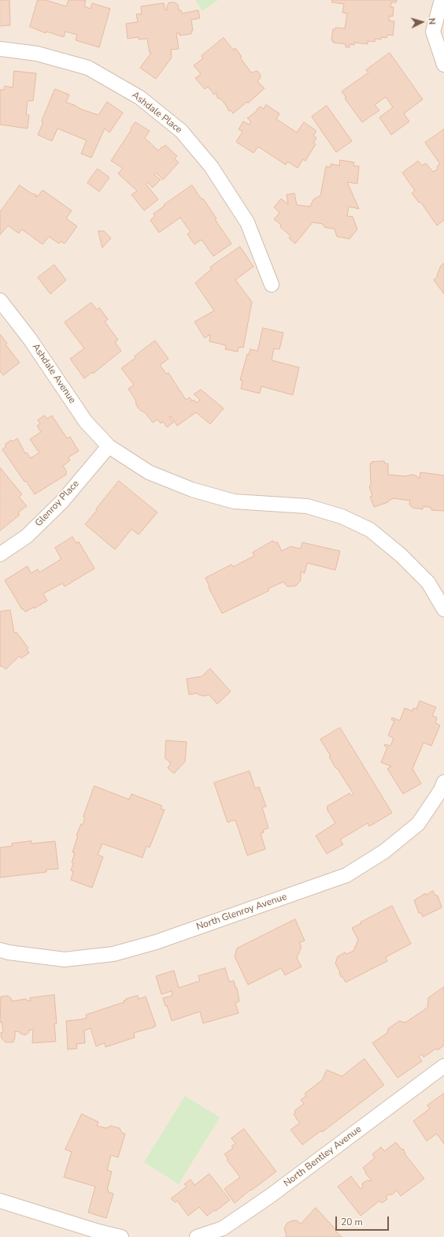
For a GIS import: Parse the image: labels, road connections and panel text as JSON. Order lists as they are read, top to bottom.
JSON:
{
  "streets": {
    "street": [
      "Ashdale Place",
      "Ashdale Avenue",
      "Glenroy Place",
      "North Glenroy Avenue",
      "North Bentley Avenue"
    ]
  },
  "crossings": [
    ["Ashdale Avenue", "Glenroy Place"]
  ],
  "scale_bar": "20 m",
  "north": "right"
}
